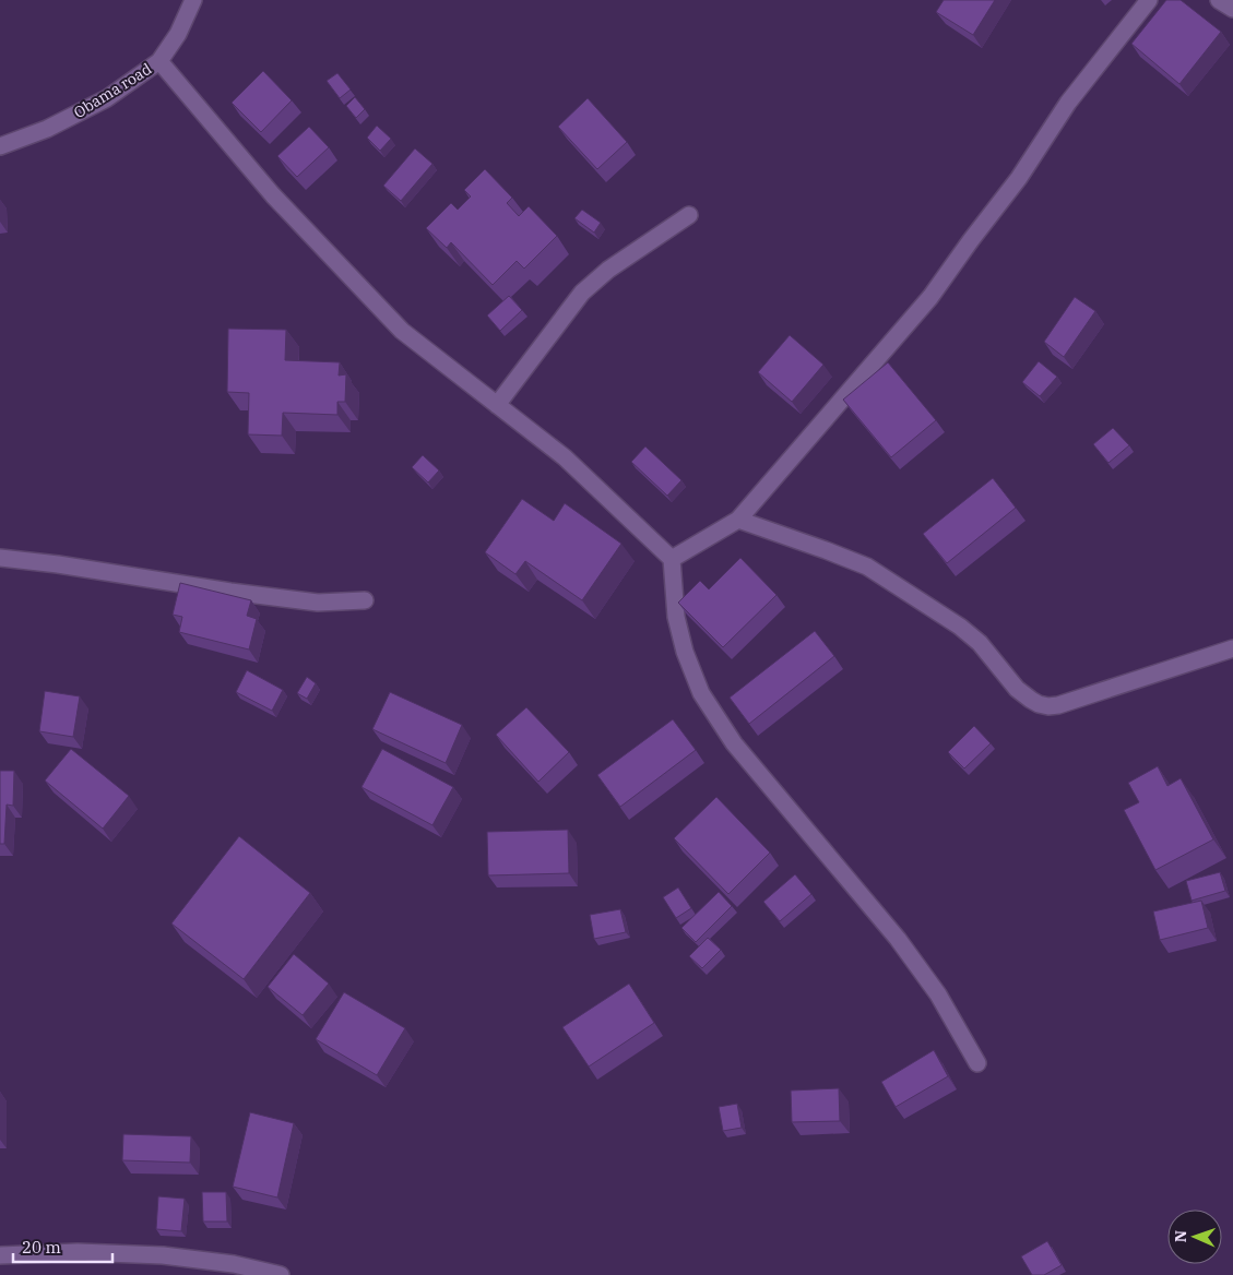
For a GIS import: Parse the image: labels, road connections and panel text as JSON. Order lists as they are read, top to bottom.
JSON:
{
  "streets": {
    "street": ["Obama road"]
  },
  "scale_bar": "20 m",
  "north": "left"
}
